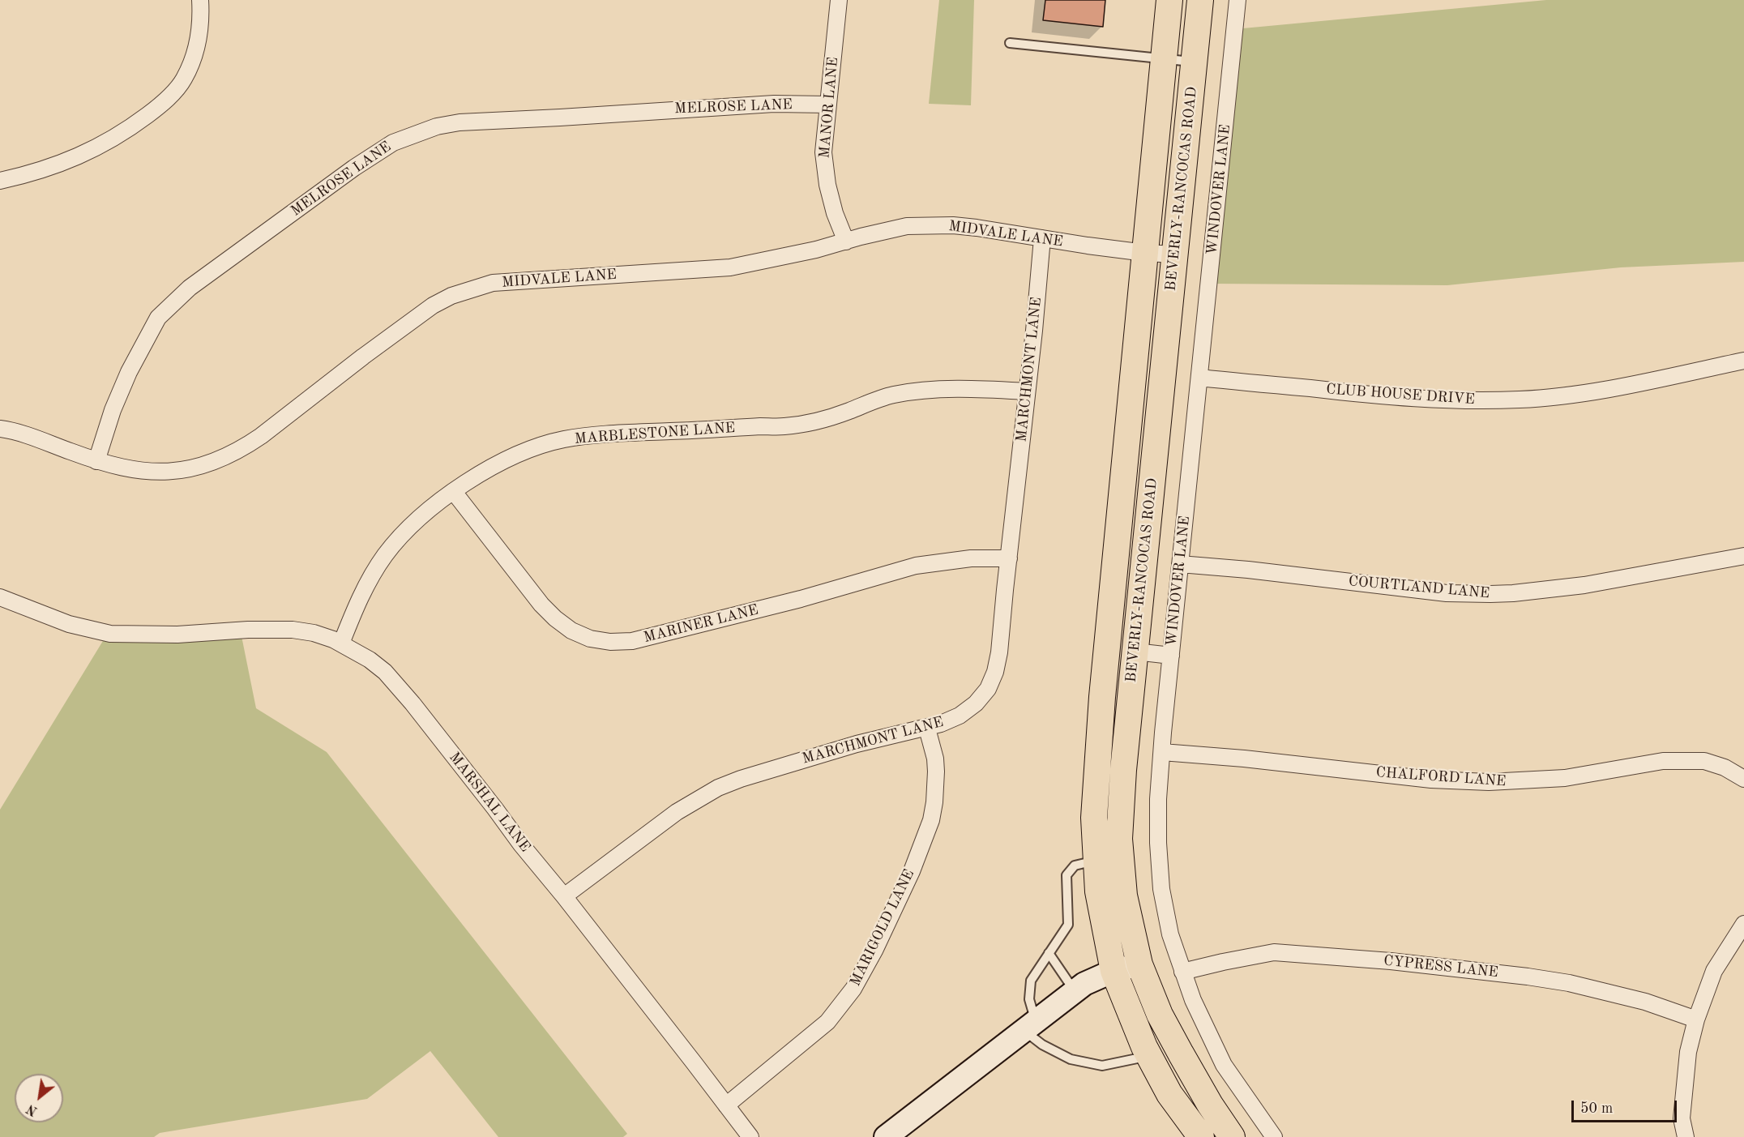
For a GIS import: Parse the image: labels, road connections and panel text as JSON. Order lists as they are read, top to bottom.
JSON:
{
  "streets": {
    "main road": ["BEVERLY-RANCOCAS ROAD"],
    "street": [
      "MELROSE LANE",
      "MANOR LANE",
      "WINDOVER LANE",
      "MIDVALE LANE",
      "MARCHMONT LANE",
      "CLUB HOUSE DRIVE",
      "MARBLESTONE LANE",
      "COURTLAND LANE",
      "MARINER LANE",
      "CHALFORD LANE",
      "MARSHAL LANE",
      "MARIGOLD LANE",
      "CYPRESS LANE"
    ]
  },
  "crossings": [
    ["MELROSE LANE", "MANOR LANE"],
    ["MELROSE LANE", "MIDVALE LANE"],
    ["MANOR LANE", "MIDVALE LANE"],
    ["BEVERLY-RANCOCAS ROAD", "MIDVALE LANE"],
    ["WINDOVER LANE", "CLUB HOUSE DRIVE"],
    ["WINDOVER LANE", "COURTLAND LANE"],
    ["WINDOVER LANE", "CHALFORD LANE"],
    ["WINDOVER LANE", "CYPRESS LANE"],
    ["MIDVALE LANE", "MARCHMONT LANE"],
    ["MARCHMONT LANE", "MARBLESTONE LANE"],
    ["MARCHMONT LANE", "MARINER LANE"],
    ["MARCHMONT LANE", "MARSHAL LANE"],
    ["MARCHMONT LANE", "MARIGOLD LANE"],
    ["MARBLESTONE LANE", "MARINER LANE"],
    ["MARBLESTONE LANE", "MARSHAL LANE"],
    ["MARSHAL LANE", "MARIGOLD LANE"]
  ],
  "scale_bar": "50 m",
  "north": "bottom left"
}
